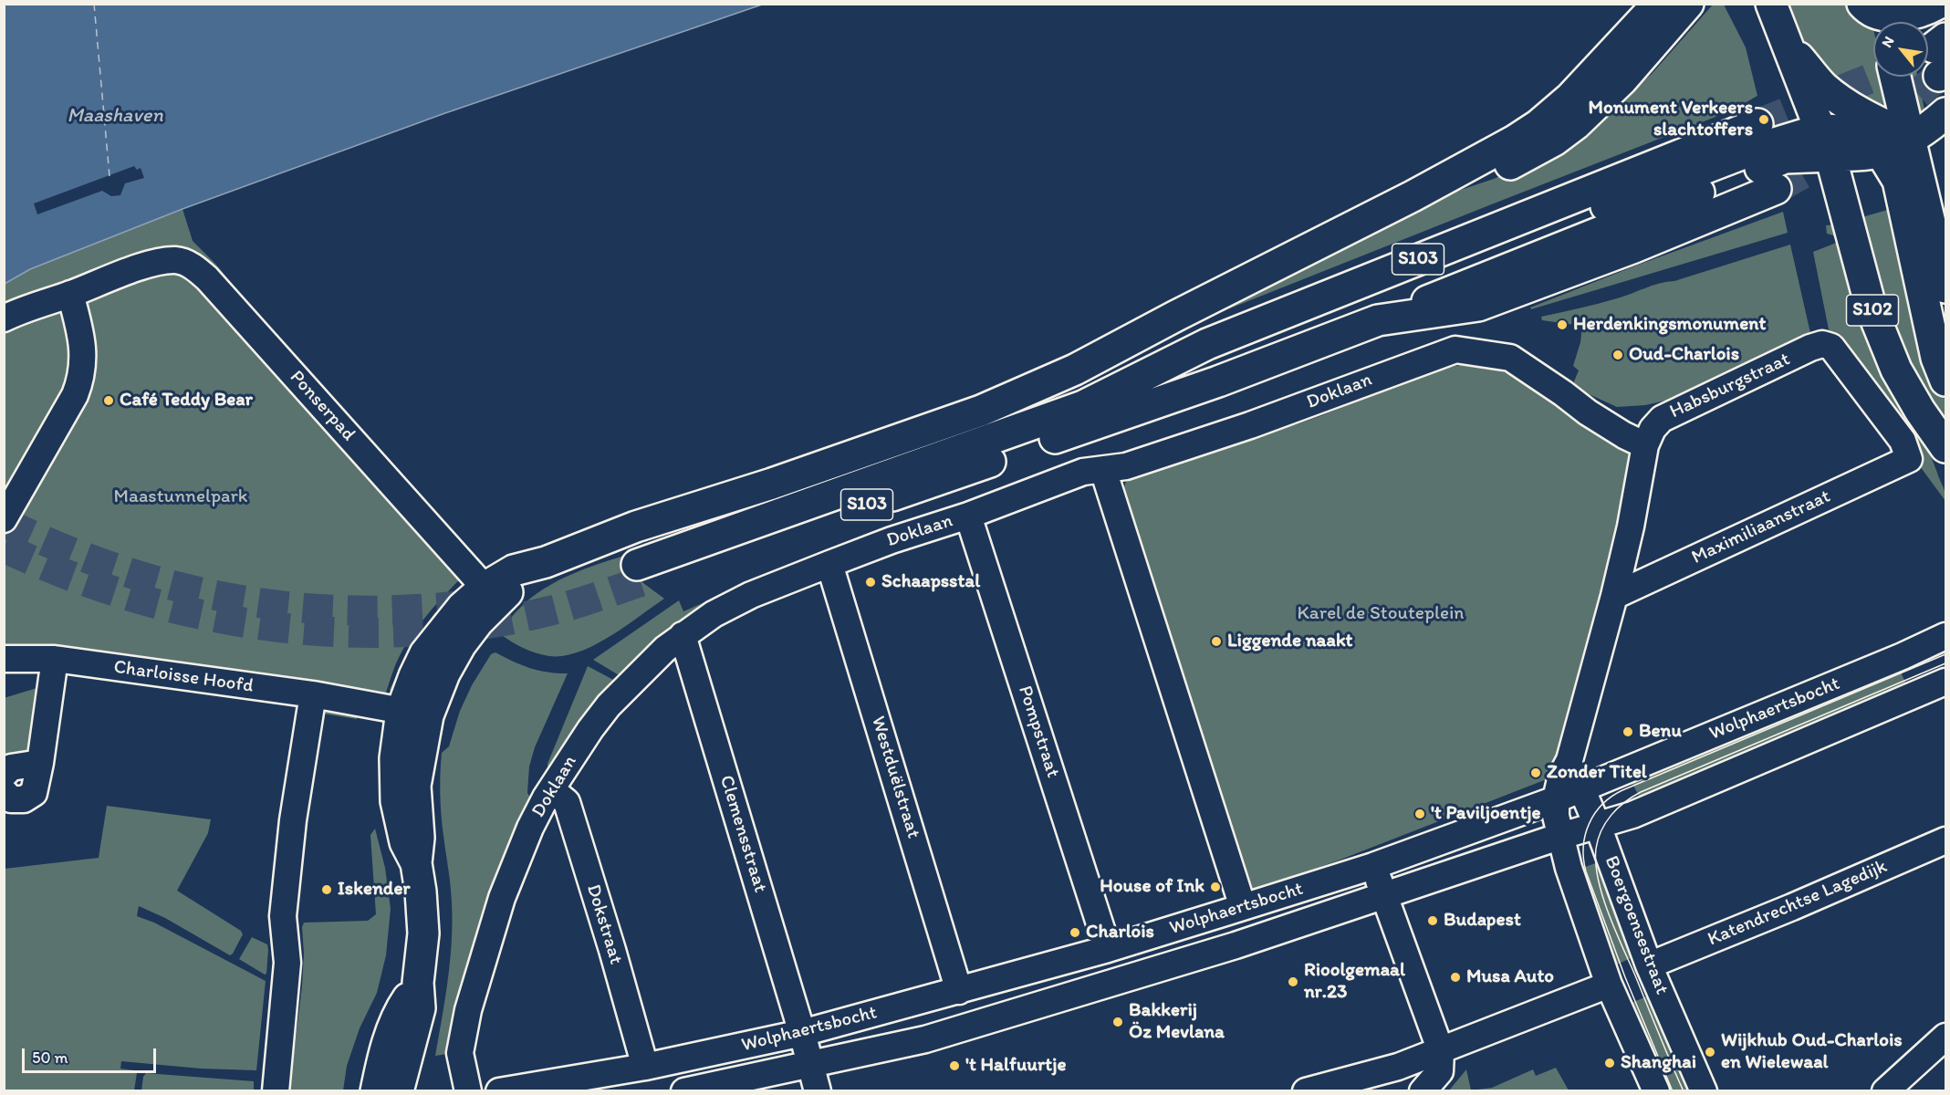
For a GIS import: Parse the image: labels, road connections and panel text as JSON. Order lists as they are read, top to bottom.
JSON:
{
  "streets": {
    "main road": ["S103", "S102"],
    "street": [
      "Habsburgstraat",
      "Doklaan",
      "Ponserpad",
      "Maximiliaanstraat",
      "Charloisse Hoofd",
      "Wolphaertsbocht",
      "Pompstraat",
      "Westduëlstraat",
      "Clemensstraat",
      "Katendrechtse Lagedijk",
      "Dokstraat",
      "Boergoensestraat"
    ]
  },
  "crossings": [
    ["Habsburgstraat", "Doklaan"],
    ["Habsburgstraat", "Maximiliaanstraat"],
    ["Doklaan", "Pompstraat"],
    ["Doklaan", "Westduëlstraat"],
    ["Doklaan", "Clemensstraat"],
    ["Doklaan", "Dokstraat"],
    ["Wolphaertsbocht", "Pompstraat"],
    ["Wolphaertsbocht", "Westduëlstraat"],
    ["Wolphaertsbocht", "Clemensstraat"],
    ["Wolphaertsbocht", "Dokstraat"],
    ["Wolphaertsbocht", "Boergoensestraat"],
    ["Katendrechtse Lagedijk", "Boergoensestraat"]
  ],
  "water": ["Maashaven"],
  "parks": ["Maastunnelpark", "Karel de Stouteplein"],
  "places": [
    "Monument Verkeers slachtoffers",
    "Herdenkingsmonument",
    "Oud-Charlois",
    "Café Teddy Bear",
    "Schaapsstal",
    "Liggende naakt",
    "Benu",
    "Zonder Titel",
    "'t Paviljoentje",
    "House of Ink",
    "Iskender",
    "Budapest",
    "Charlois",
    "Musa Auto",
    "Rioolgemaal nr.23",
    "Bakkerij Öz Mevlana",
    "Wijkhub Oud-Charlois en Wielewaal",
    "Shanghai",
    "'t Halfuurtje"
  ],
  "scale_bar": "50 m",
  "north": "top left"
}
